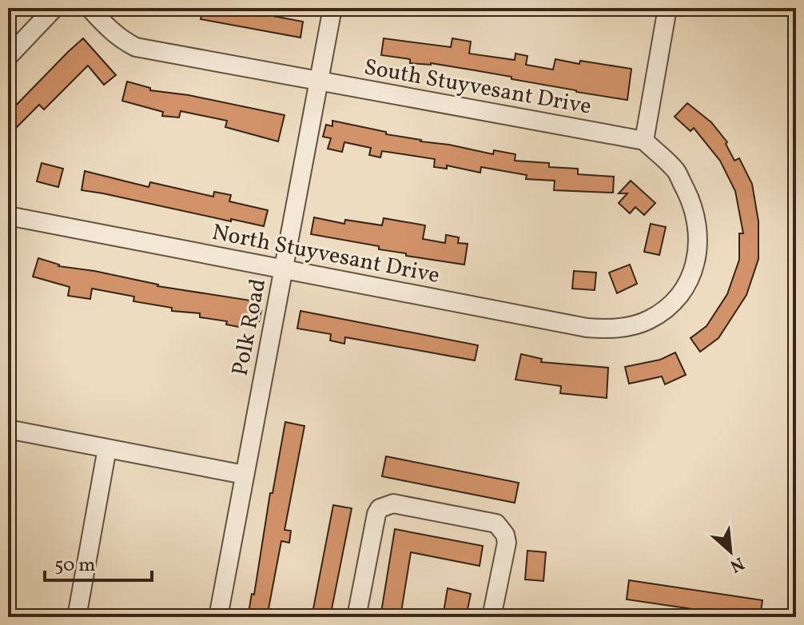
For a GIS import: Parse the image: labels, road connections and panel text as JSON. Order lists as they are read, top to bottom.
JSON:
{
  "streets": {
    "street": ["South Stuyvesant Drive", "North Stuyvesant Drive", "Polk Road"]
  },
  "crossings": [
    ["South Stuyvesant Drive", "North Stuyvesant Drive"],
    ["South Stuyvesant Drive", "Polk Road"],
    ["North Stuyvesant Drive", "Polk Road"]
  ],
  "scale_bar": "50 m",
  "north": "bottom right"
}
